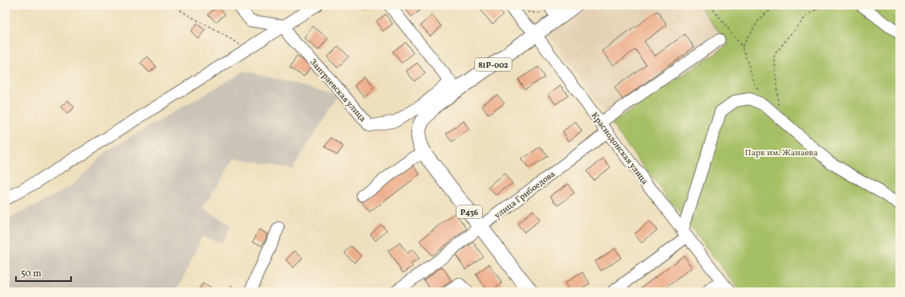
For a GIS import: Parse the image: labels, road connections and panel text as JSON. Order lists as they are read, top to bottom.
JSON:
{
  "streets": {
    "main road": ["81Р-002", "P436"],
    "street": ["Заиграевская улица", "Краснодонская улица", "улица Грибоедова"]
  },
  "crossings": [
    ["81Р-002", "Заиграевская улица"],
    ["81Р-002", "Краснодонская улица"],
    ["81Р-002", "P436"],
    ["Краснодонская улица", "улица Грибоедова"],
    ["улица Грибоедова", "P436"]
  ],
  "parks": ["Парк им. Жанаева"],
  "scale_bar": "50 m"
}
